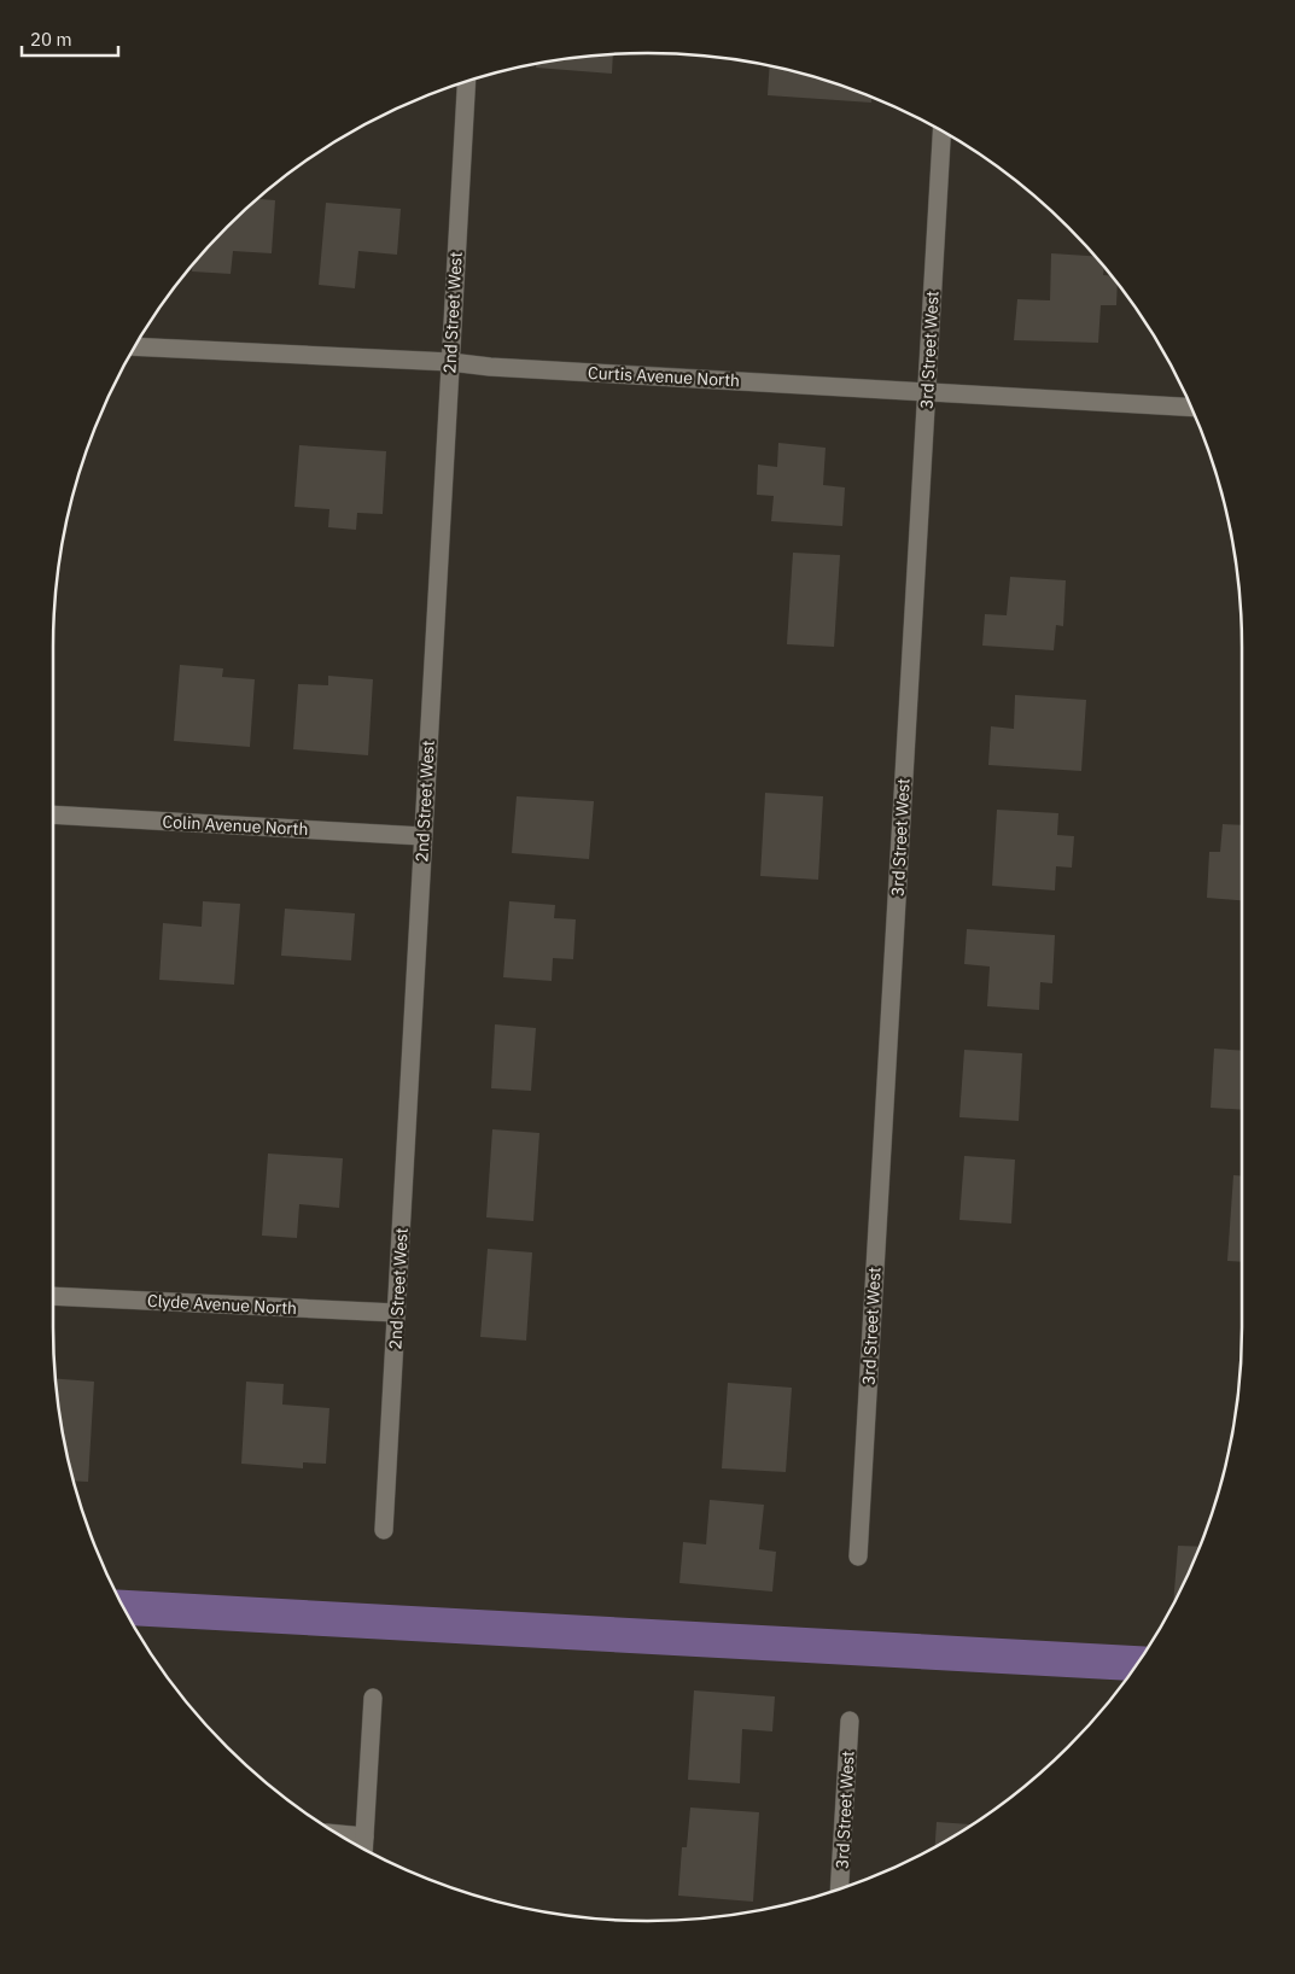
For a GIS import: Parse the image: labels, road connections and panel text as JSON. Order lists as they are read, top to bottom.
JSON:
{
  "streets": {
    "street": [
      "2nd Street West",
      "3rd Street West",
      "Curtis Avenue North",
      "Colin Avenue North",
      "Clyde Avenue North"
    ]
  },
  "crossings": [
    ["2nd Street West", "Curtis Avenue North"],
    ["2nd Street West", "Colin Avenue North"],
    ["2nd Street West", "Clyde Avenue North"],
    ["3rd Street West", "Curtis Avenue North"]
  ],
  "scale_bar": "20 m"
}
